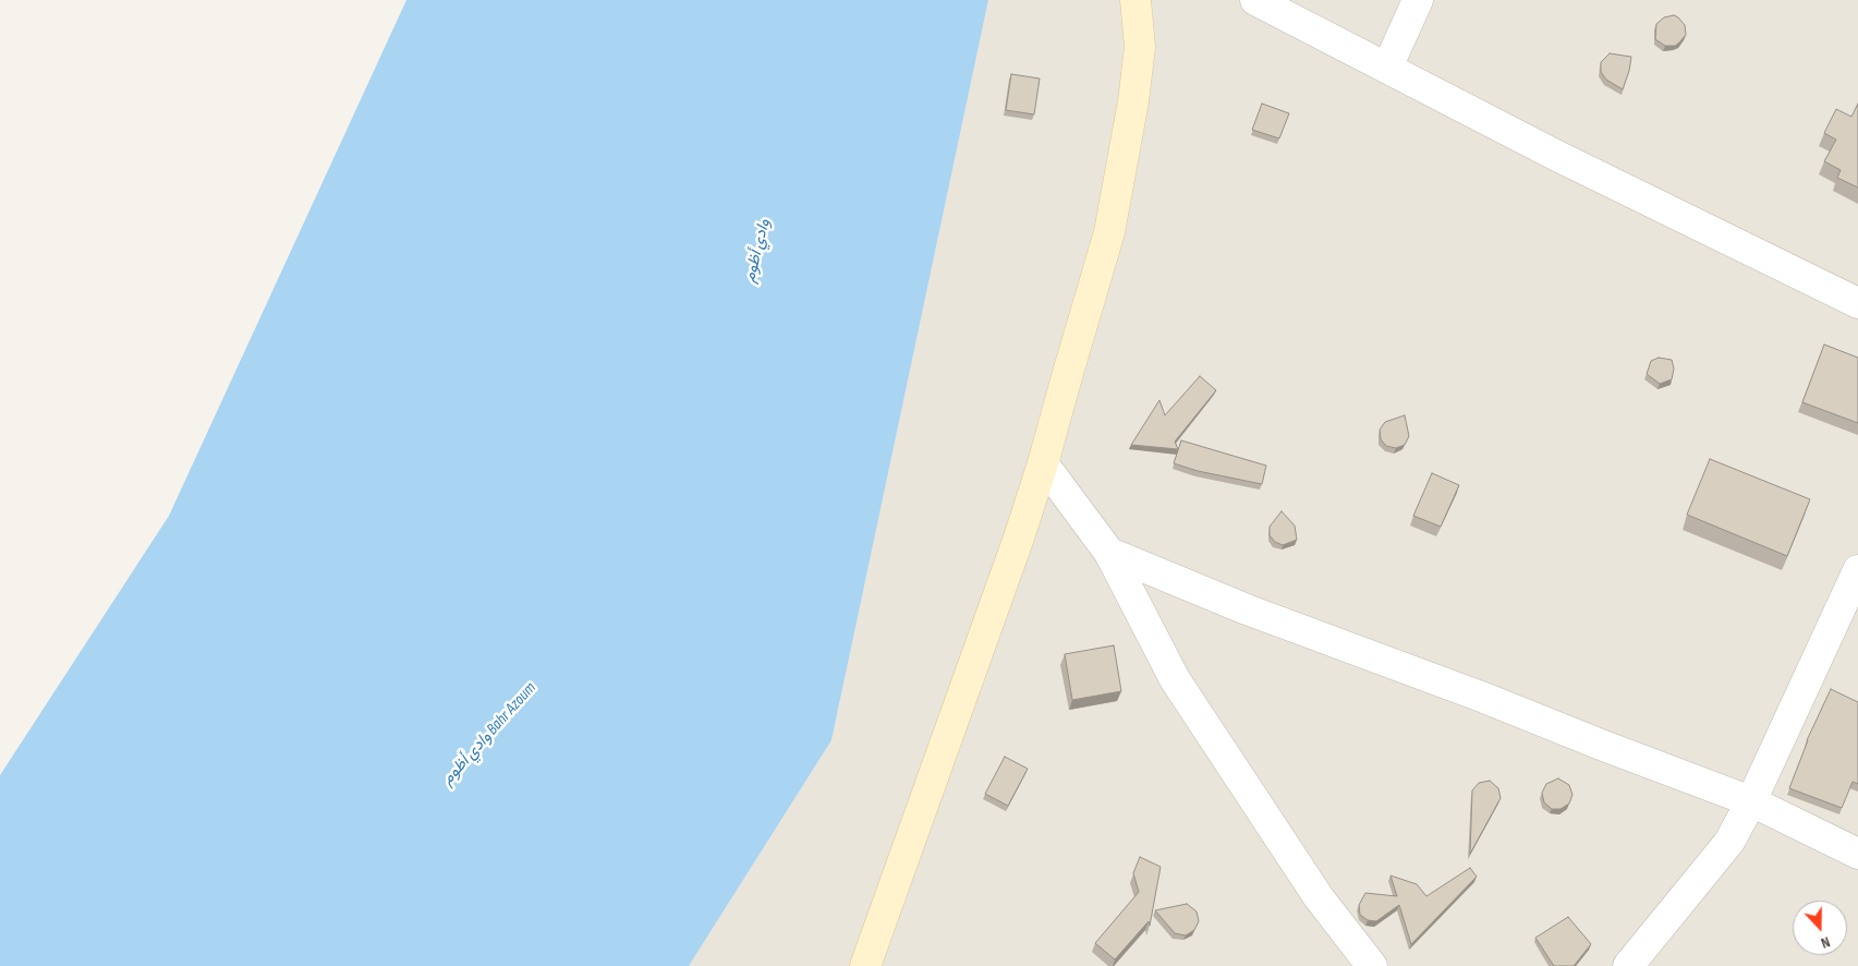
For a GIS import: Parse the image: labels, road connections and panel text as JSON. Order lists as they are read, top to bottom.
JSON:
{
  "water": ["وادي أظوم", "وادي أظوم Bahr Azoum"],
  "north": "bottom"
}
